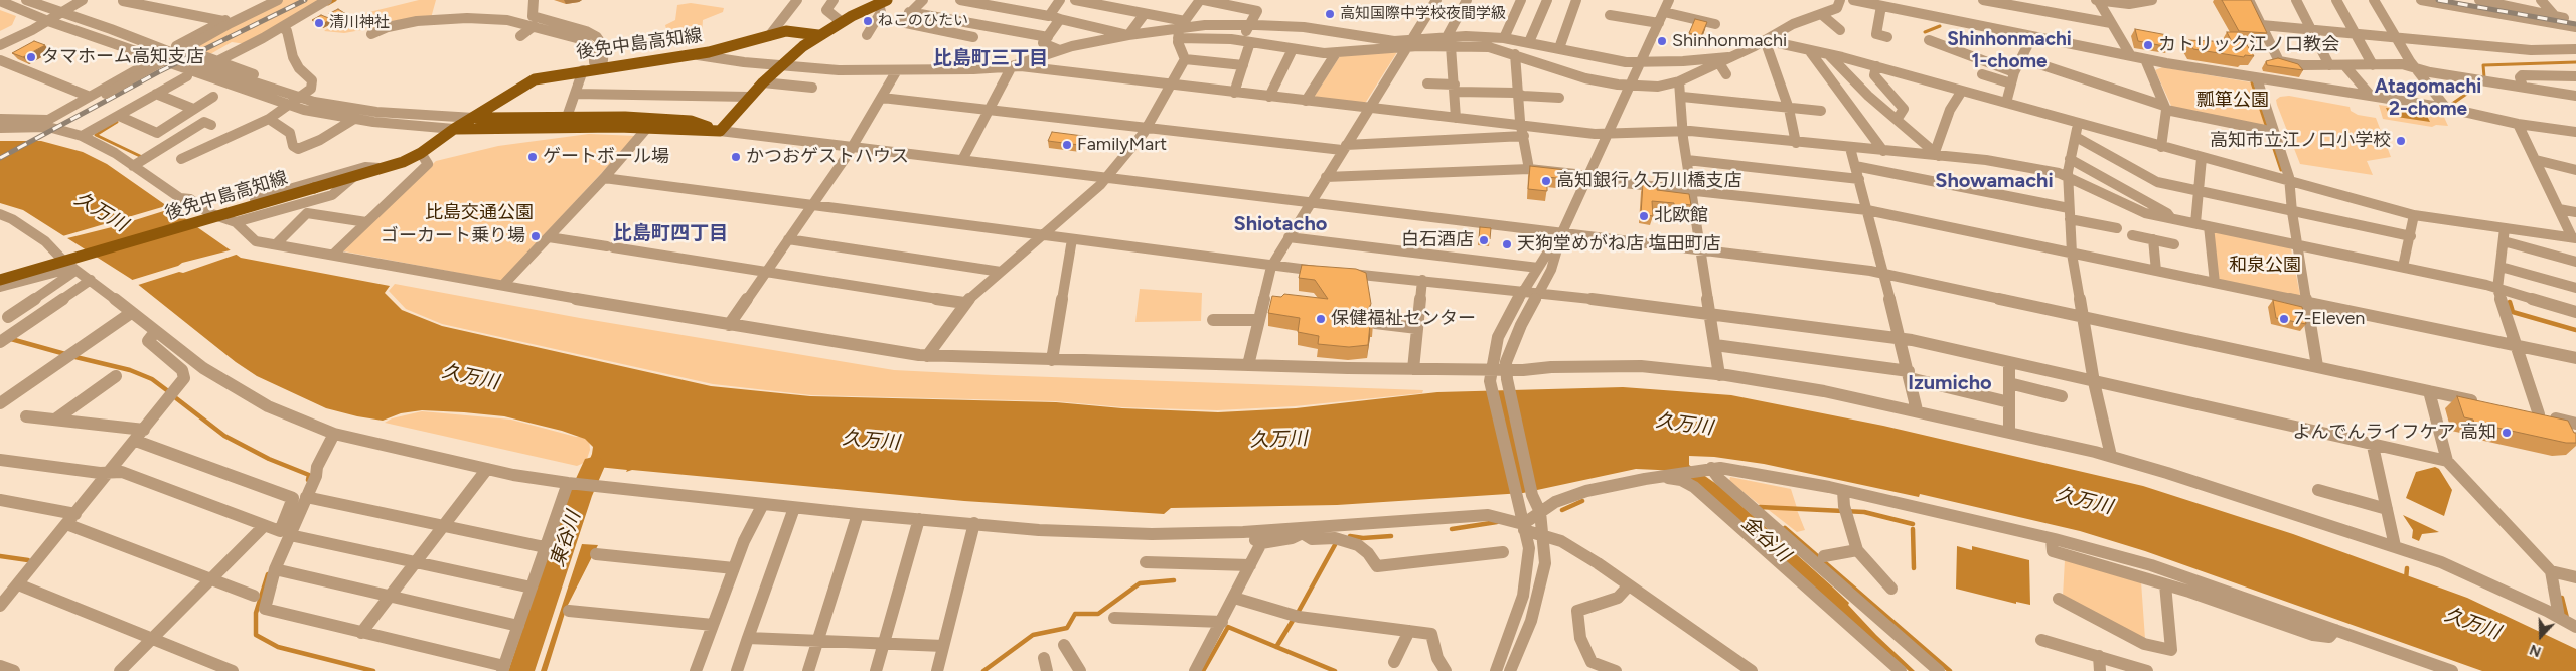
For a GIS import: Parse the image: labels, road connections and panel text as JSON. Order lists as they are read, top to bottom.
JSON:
{
  "streets": {
    "main road": ["後免中島高知線"]
  },
  "districts": [
    "Shinhonmachi 1-chome",
    "比島町三丁目",
    "Atagomachi 2-chome",
    "Showamachi",
    "Shiotacho",
    "比島町四丁目",
    "Izumicho"
  ],
  "water": ["久万川", "東谷川", "金谷川"],
  "parks": ["瓢箪公園", "比島交通公園", "和泉公園"],
  "places": [
    "高知国際中学校夜間学級",
    "ねこのひたい",
    "清川神社",
    "Shinhonmachi",
    "カトリック江ノ口教会",
    "タマホーム高知支店",
    "高知市立江ノ口小学校",
    "FamilyMart",
    "ゲートボール場",
    "かつおゲストハウス",
    "高知銀行 久万川橋支店",
    "北欧館",
    "ゴーカート乗り場",
    "白石酒店",
    "天狗堂めがね店 塩田町店",
    "保健福祉センター",
    "7-Eleven",
    "よんでんライフケア 高知"
  ],
  "north": "bottom"
}
